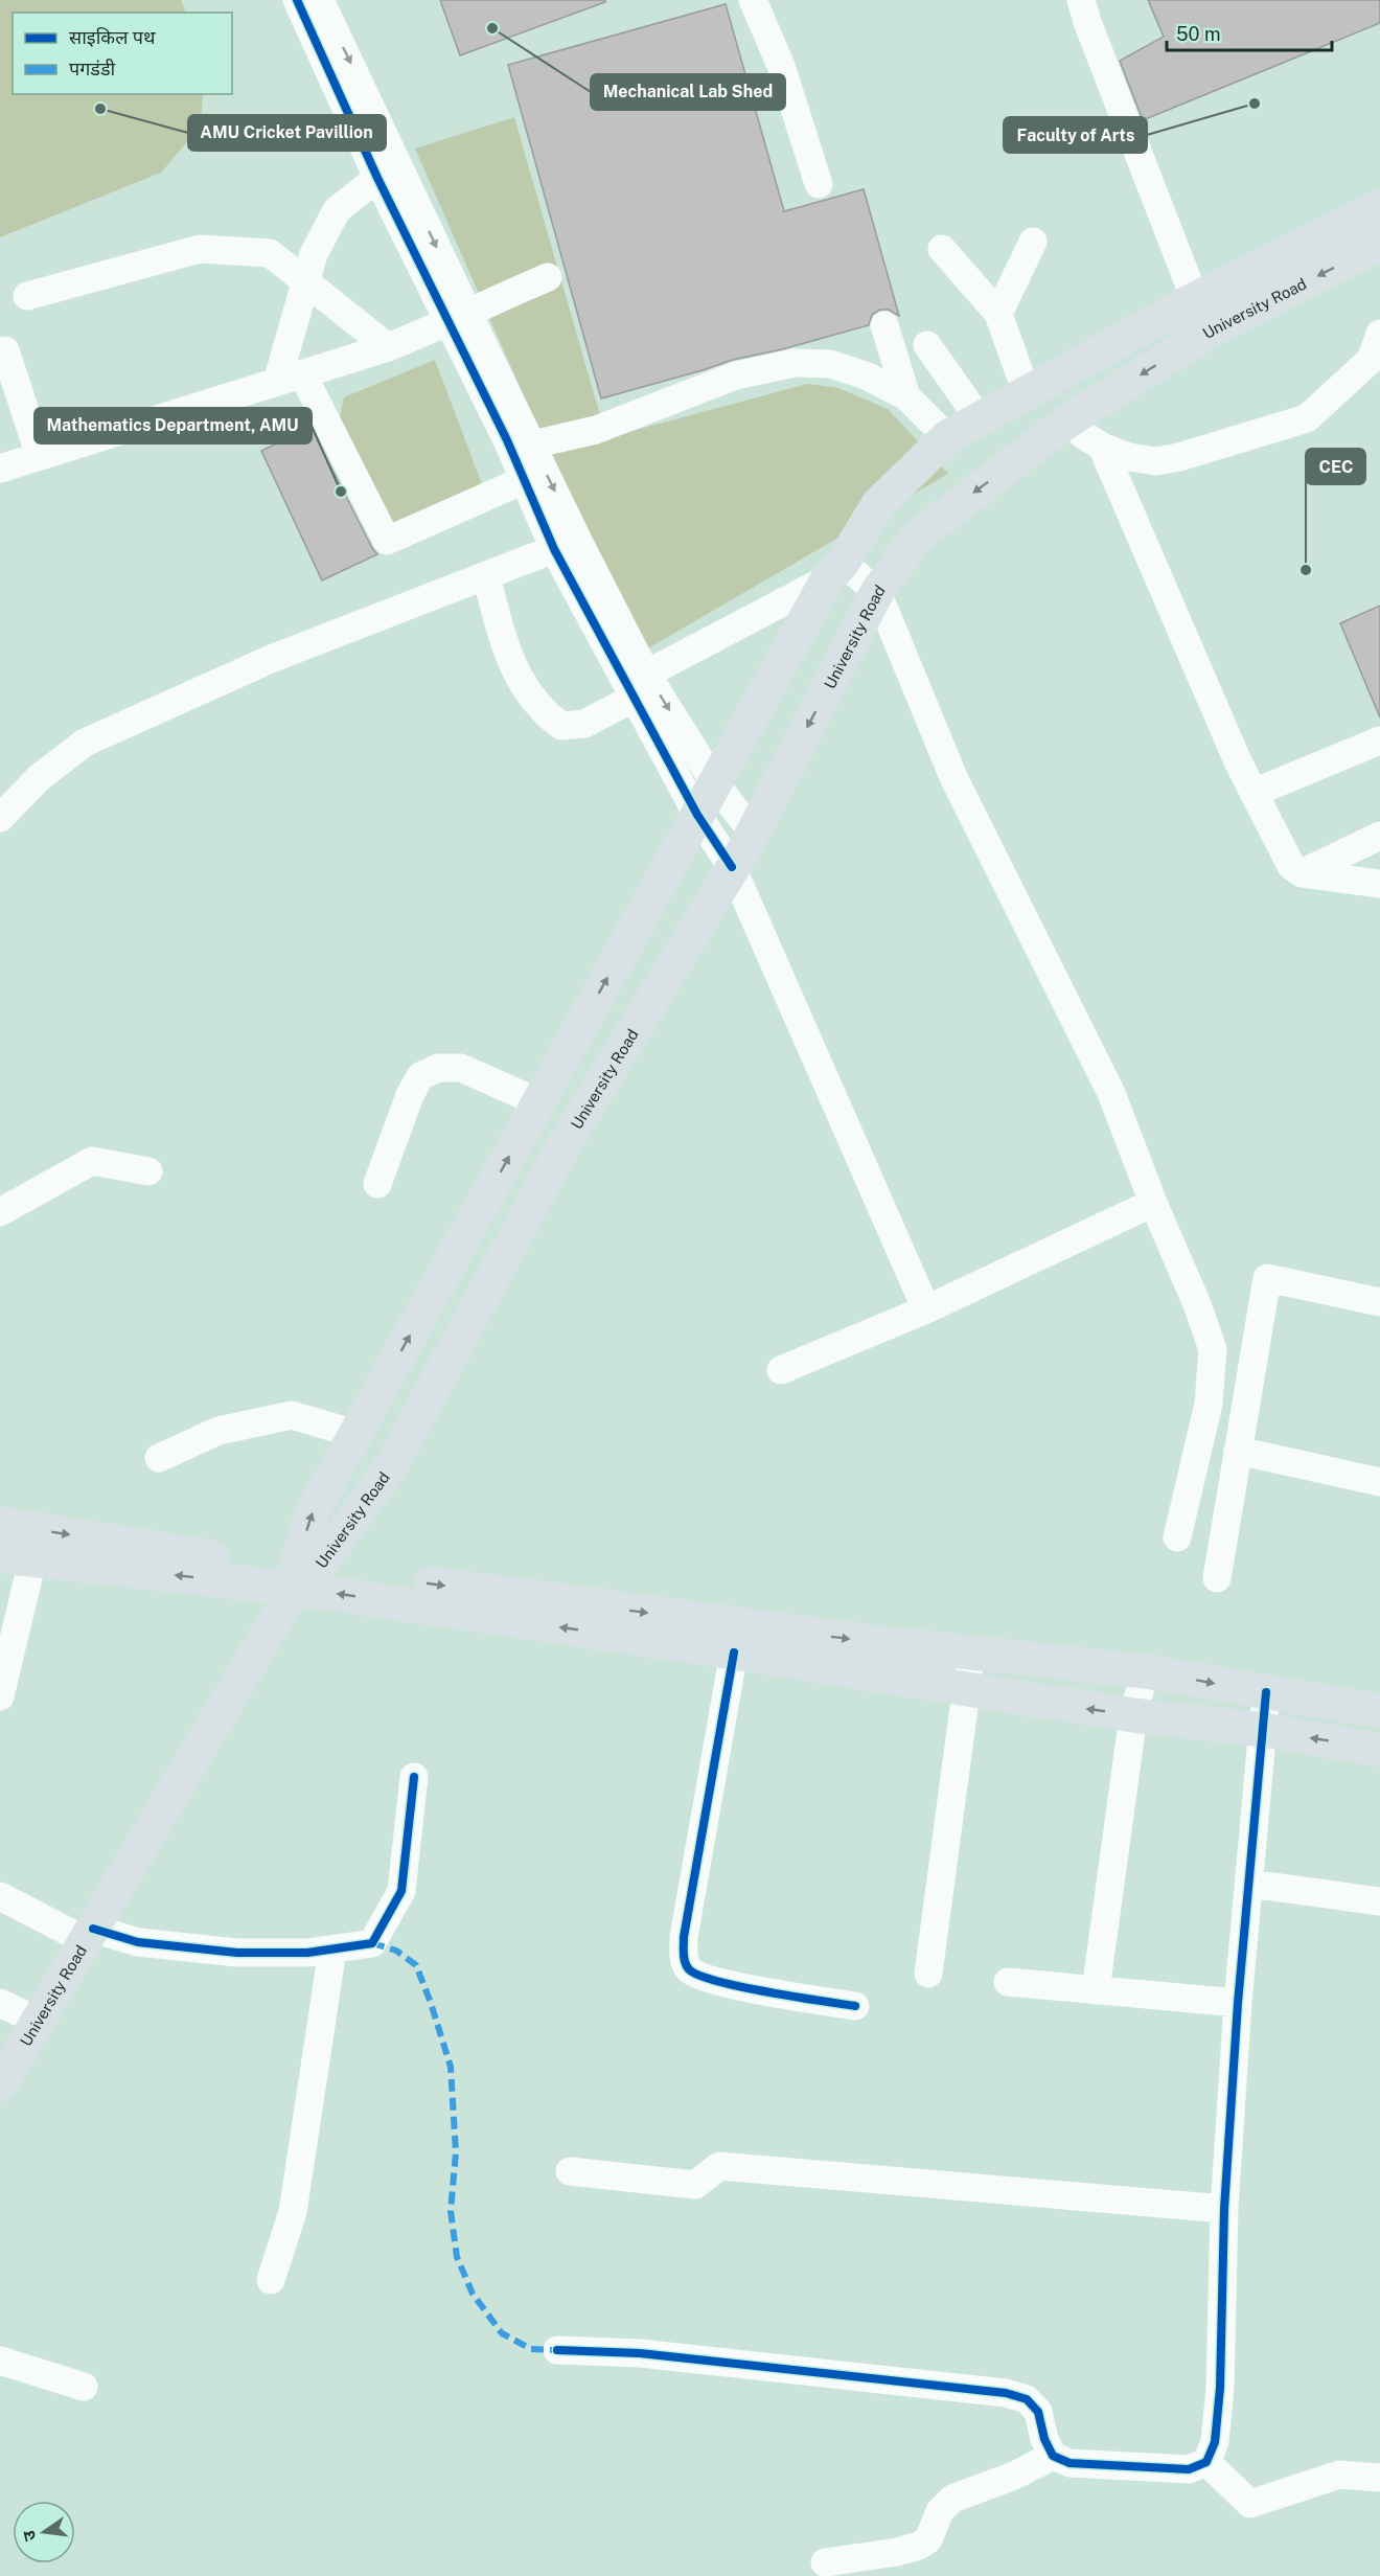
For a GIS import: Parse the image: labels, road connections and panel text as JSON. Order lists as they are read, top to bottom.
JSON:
{
  "streets": {
    "main road": ["University Road"]
  },
  "places": [
    "Mechanical Lab Shed",
    "Faculty of Arts",
    "AMU Cricket Pavillion",
    "Mathematics Department, AMU",
    "CEC"
  ],
  "legend": ["साइकिल पथ", "पगडंडी"],
  "scale_bar": "50 m",
  "north": "left"
}
